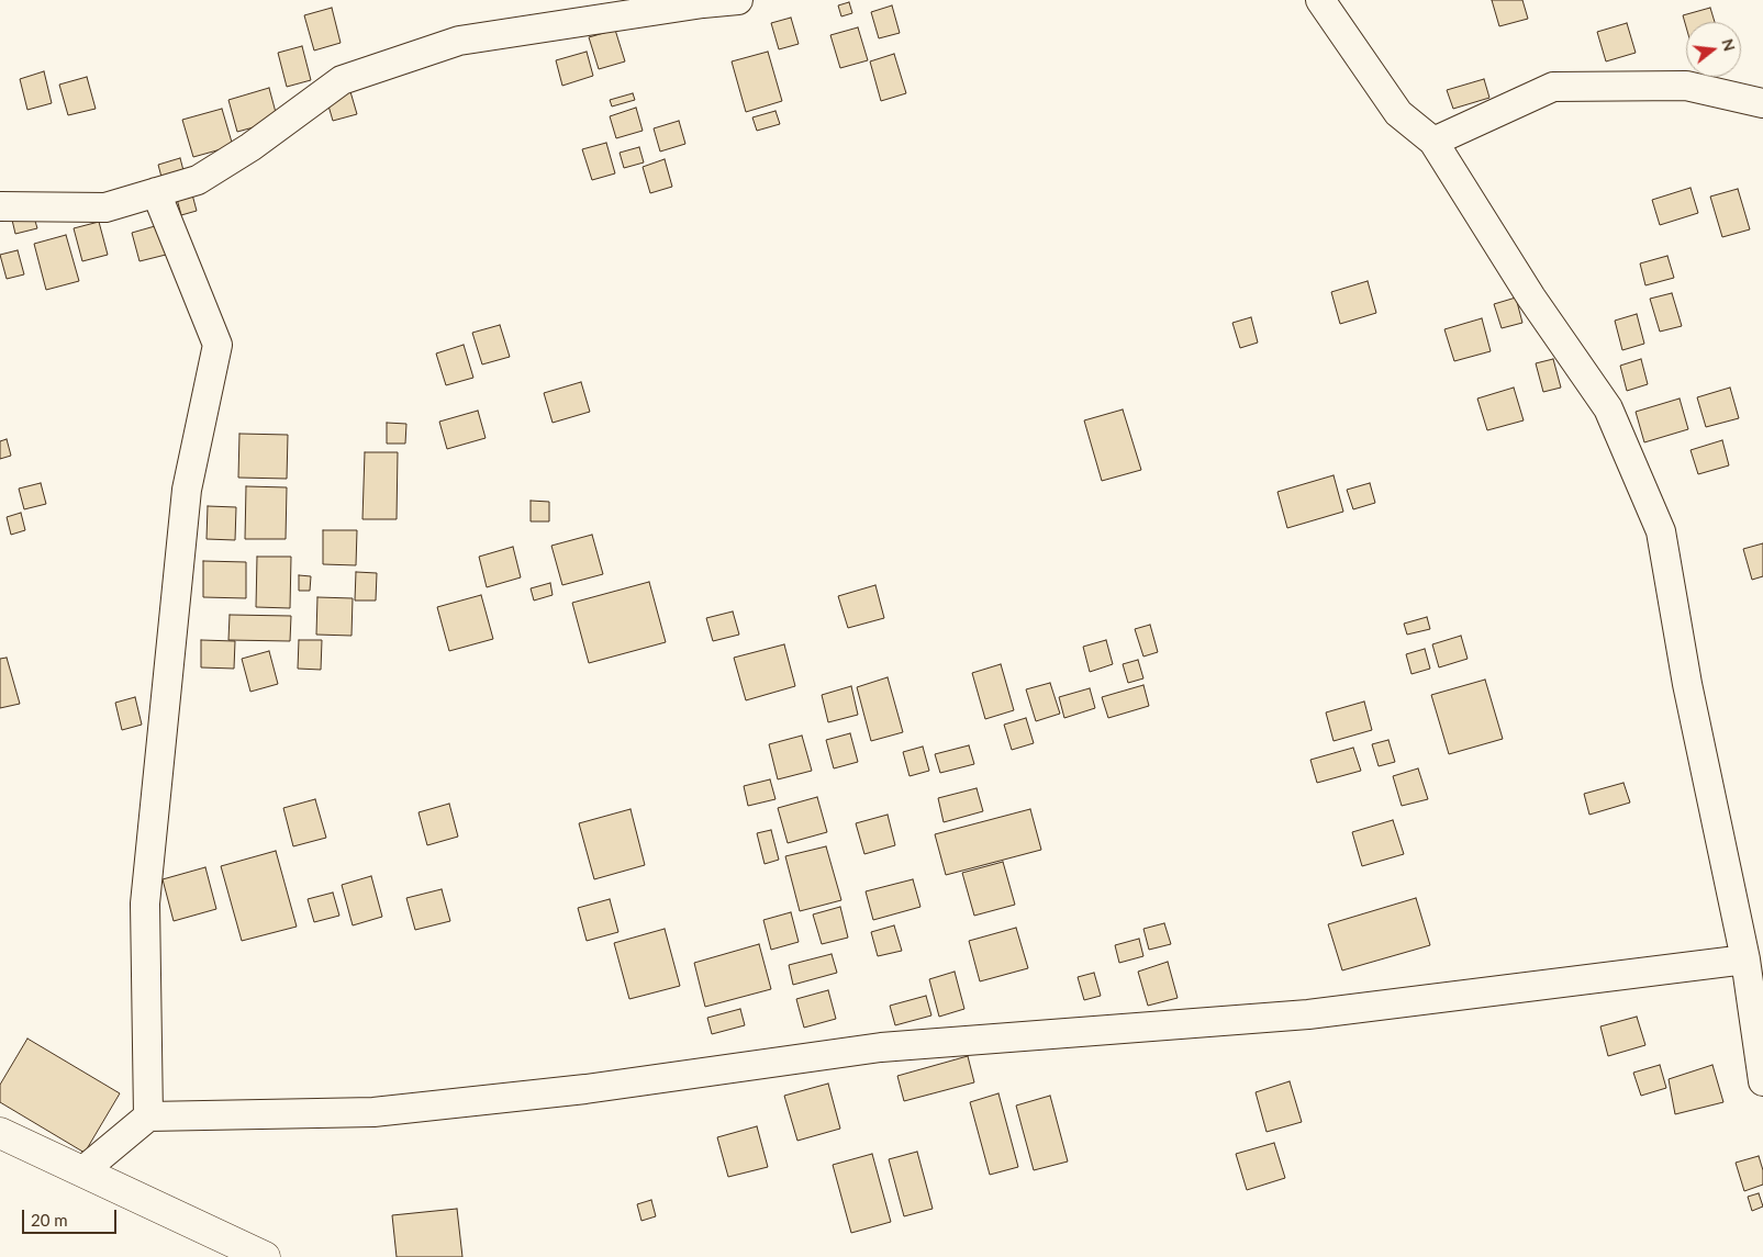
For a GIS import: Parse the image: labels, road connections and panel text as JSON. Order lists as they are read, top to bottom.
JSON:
{
  "scale_bar": "20 m",
  "north": "right"
}
